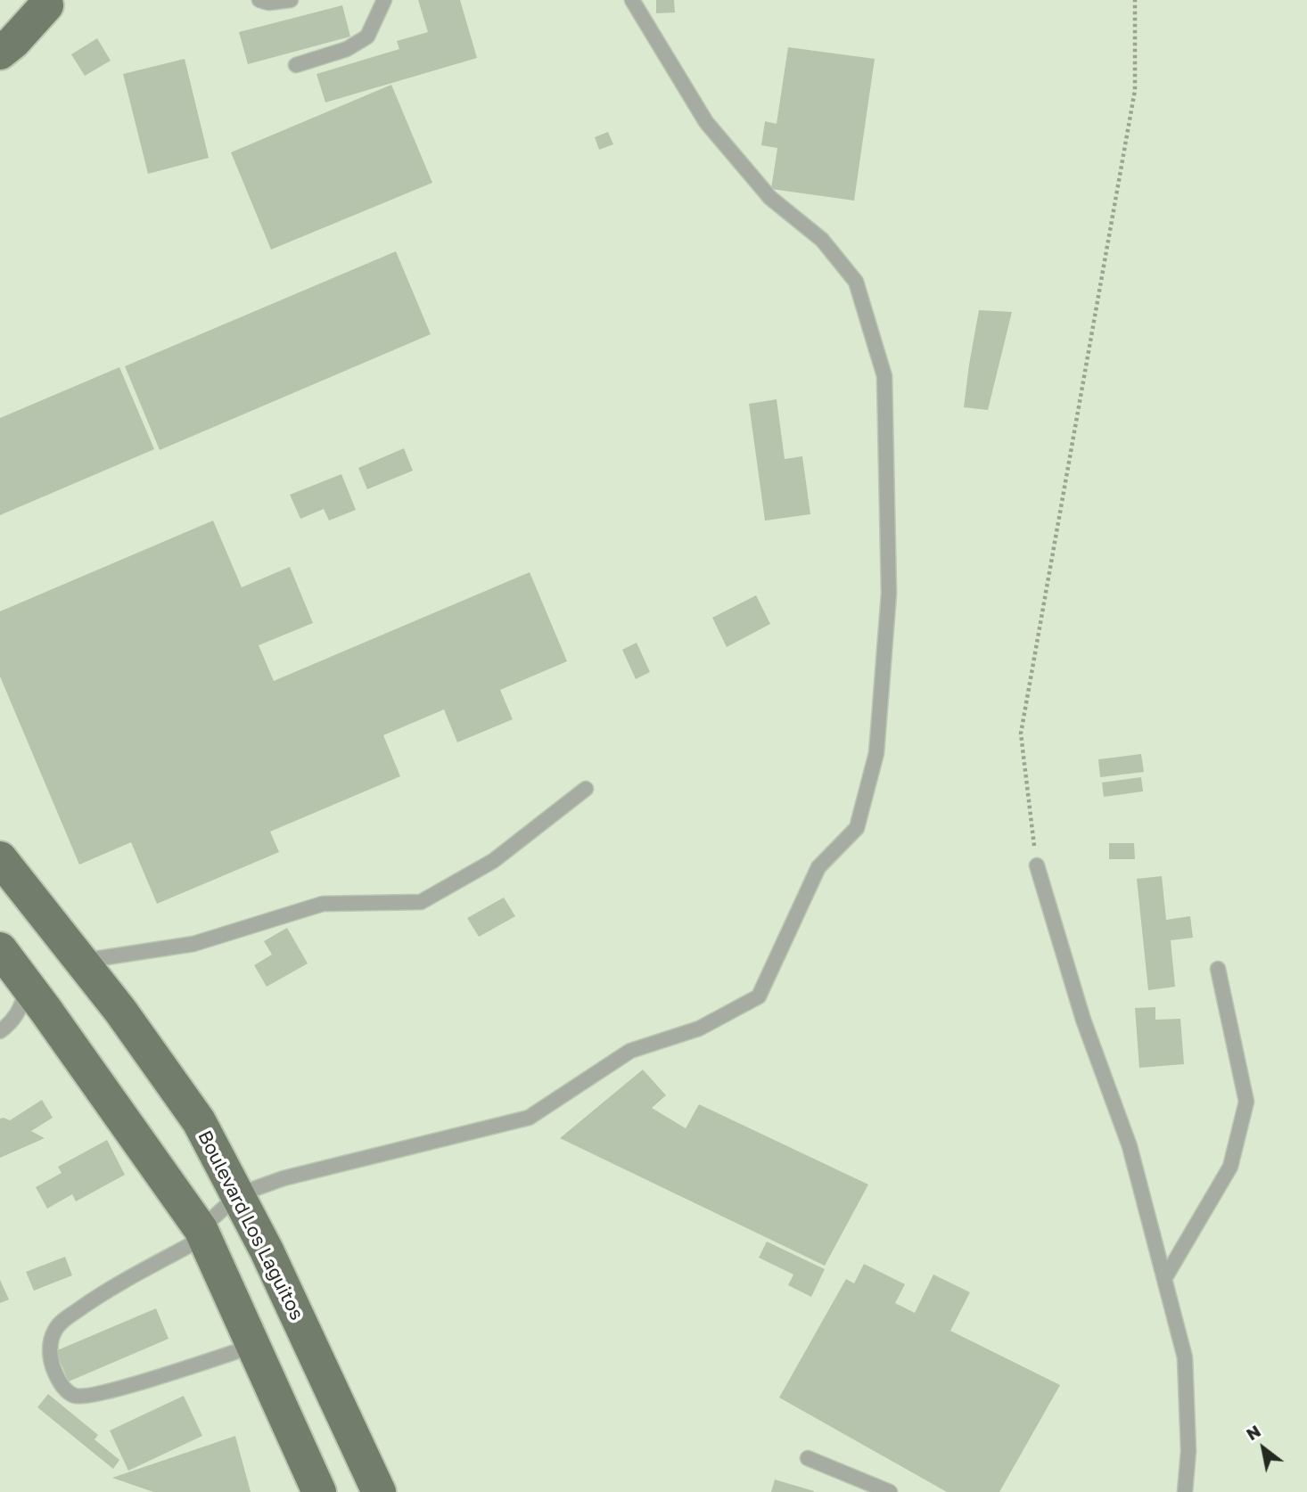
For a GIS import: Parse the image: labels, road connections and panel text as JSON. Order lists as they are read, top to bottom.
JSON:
{
  "streets": {
    "main road": ["Boulevard Los Laguitos"]
  },
  "north": "top left"
}
